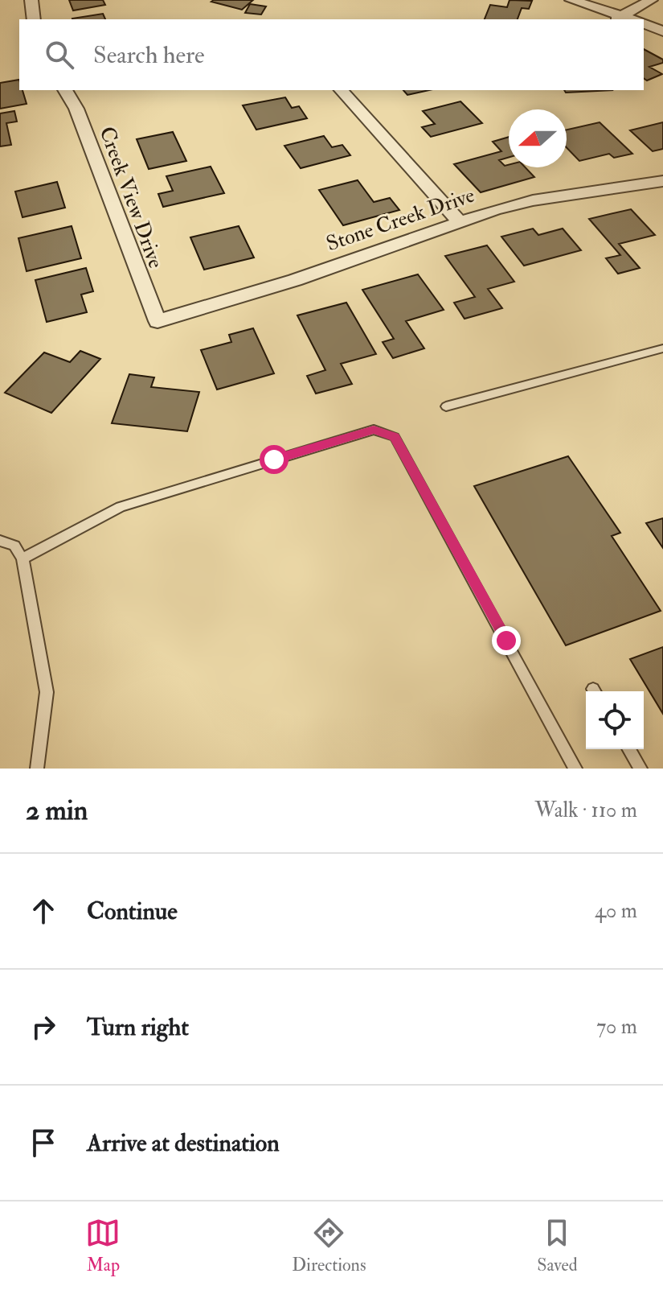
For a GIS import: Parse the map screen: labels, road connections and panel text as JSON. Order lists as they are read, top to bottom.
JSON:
{
  "streets": {
    "street": ["Creek View Drive", "Stone Creek Drive"]
  },
  "crossings": [
    ["Creek View Drive", "Stone Creek Drive"]
  ],
  "north": "left",
  "page": {
    "search": "Search here",
    "heading": ["2 min", "Walk · 110 m"],
    "list": [
      ["Continue", "40 m"],
      ["Turn right", "70 m"],
      "Arrive at destination"
    ],
    "nav": ["Map", "Directions", "Saved"]
  }
}
